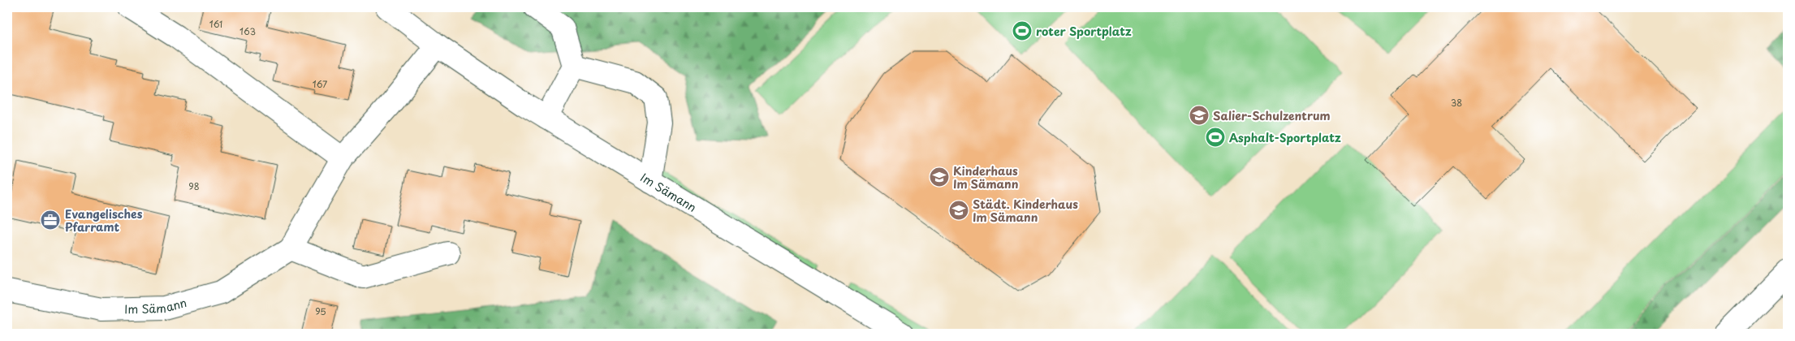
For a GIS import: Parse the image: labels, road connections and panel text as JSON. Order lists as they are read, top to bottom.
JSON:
{
  "streets": {
    "street": ["Im Sämann"]
  },
  "places": {
    "sports": ["roter Sportplatz", "Asphalt-Sportplatz"],
    "school or university": ["Salier-Schulzentrum", "Kinderhaus Im Sämann", "Städt. Kinderhaus Im Sämann"],
    "office": ["Evangelisches Pfarramt"]
  },
  "house_numbers": [
    "161",
    "163",
    "167",
    "38",
    "98",
    "95"
  ]
}
